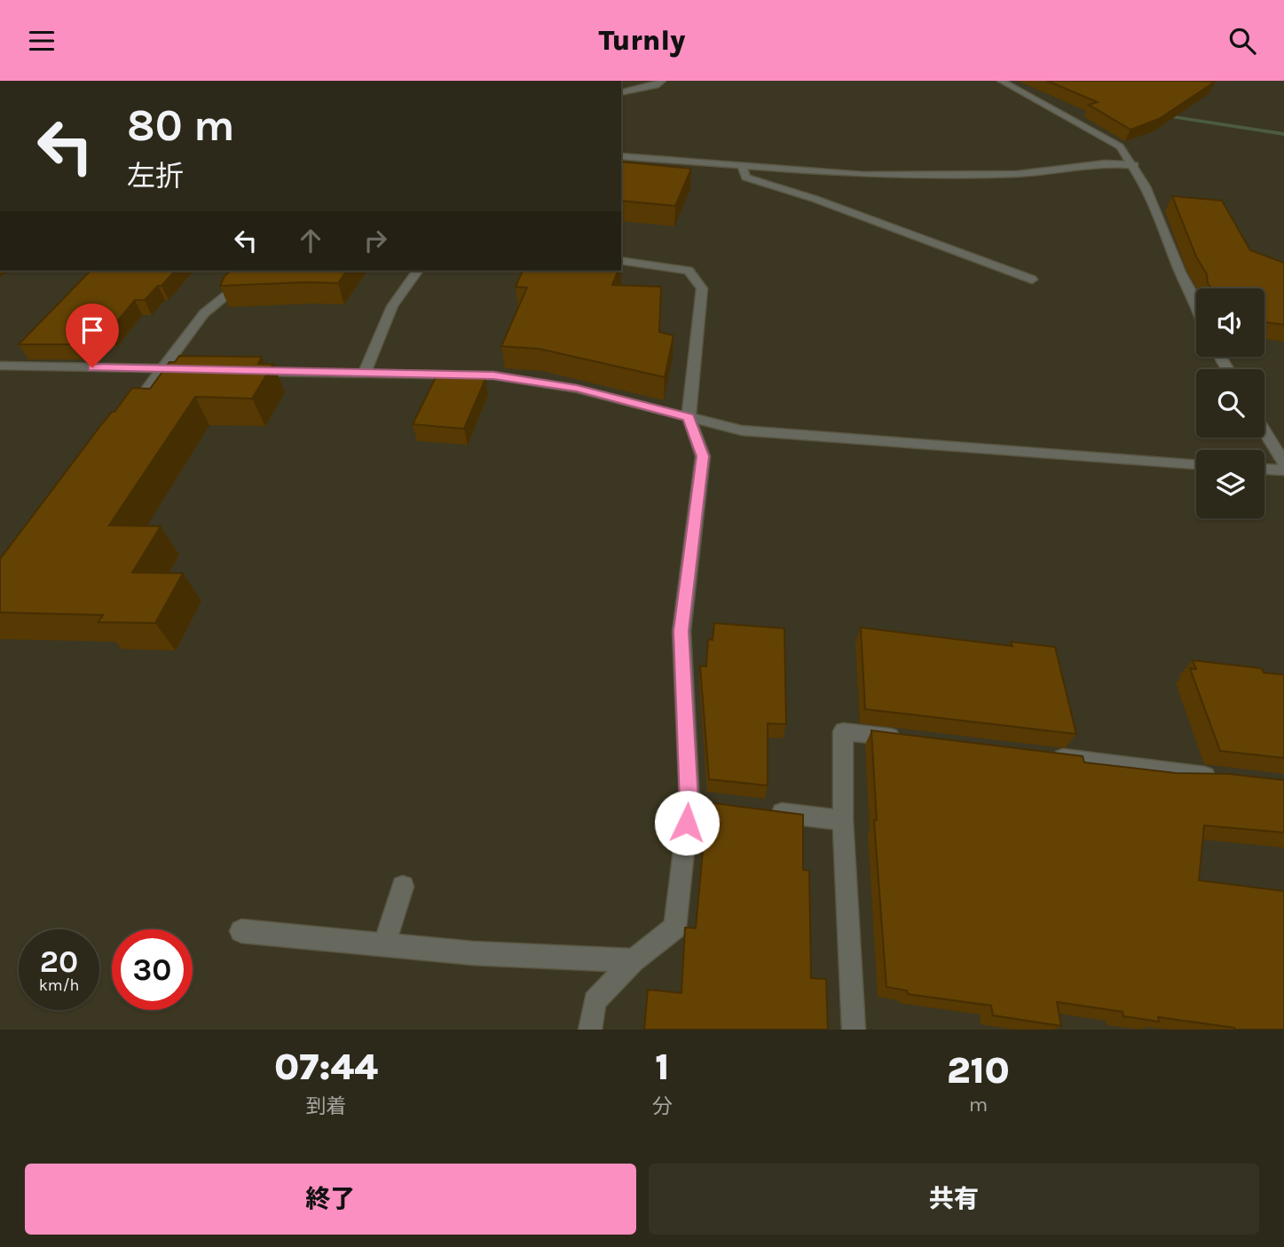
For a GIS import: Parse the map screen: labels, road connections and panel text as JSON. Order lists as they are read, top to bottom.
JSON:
{
  "page": {
    "header": "Turnly",
    "turn": ["80 m", "左折"],
    "speed": "20 km/h",
    "limit": "30",
    "eta": [
      "07:44",
      "到着",
      "1",
      "分",
      "210",
      "m"
    ],
    "buttons": ["終了", "共有"]
  }
}
